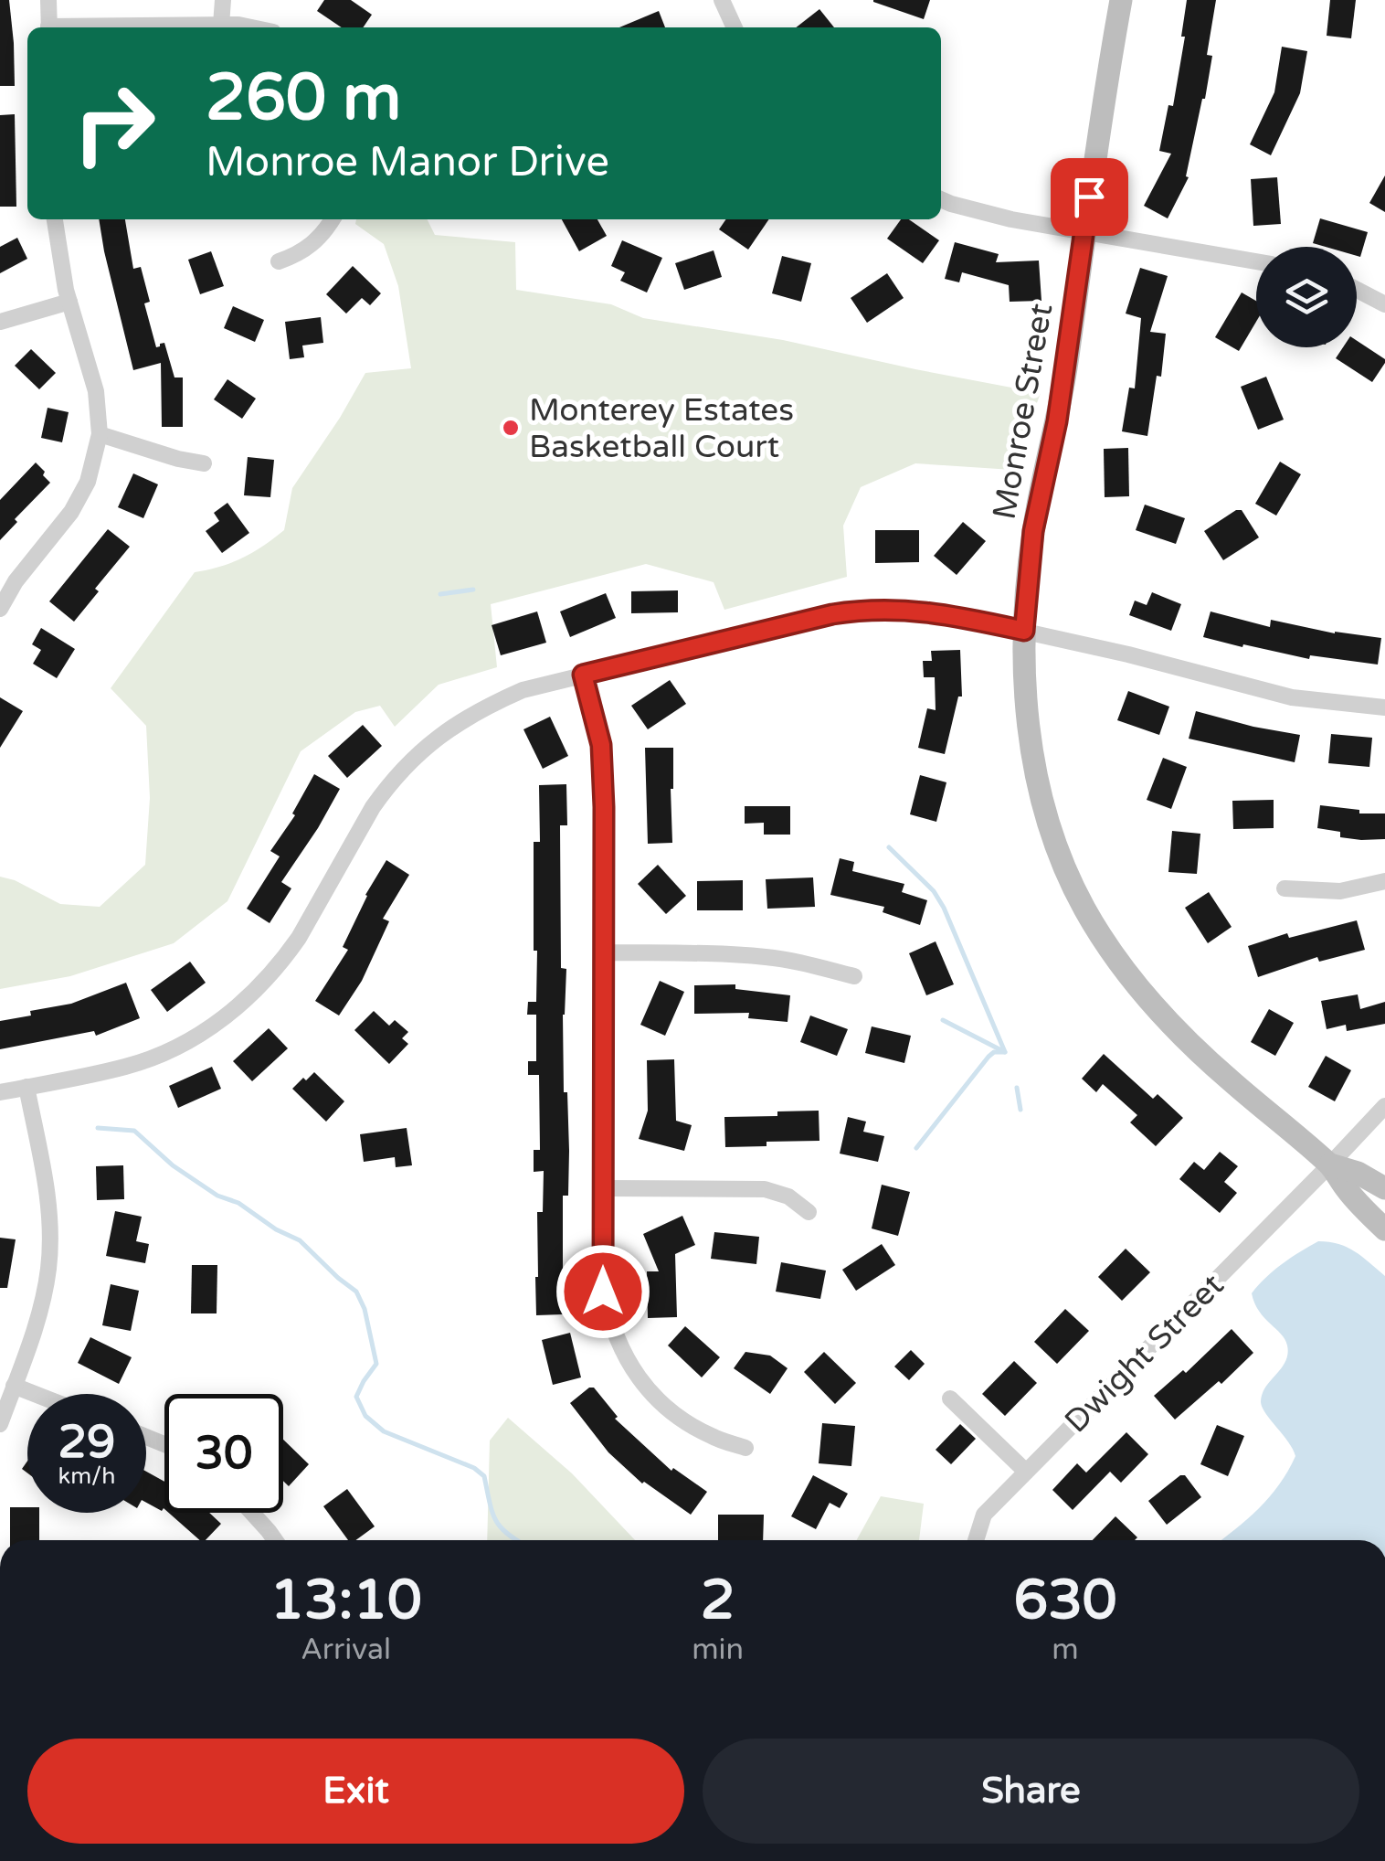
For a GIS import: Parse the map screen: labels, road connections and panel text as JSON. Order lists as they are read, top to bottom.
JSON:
{
  "streets": {
    "main road": ["Monroe Street"],
    "street": ["Dwight Street"]
  },
  "crossings": [
    ["Monroe Street", "Dwight Street"]
  ],
  "places": ["Monterey Estates Basketball Court"],
  "page": {
    "turn": ["260 m", "Monroe Manor Drive"],
    "speed": "29 km/h",
    "limit": "30",
    "eta": [
      "13:10",
      "Arrival",
      "2",
      "min",
      "630",
      "m"
    ],
    "buttons": ["Exit", "Share"]
  }
}
